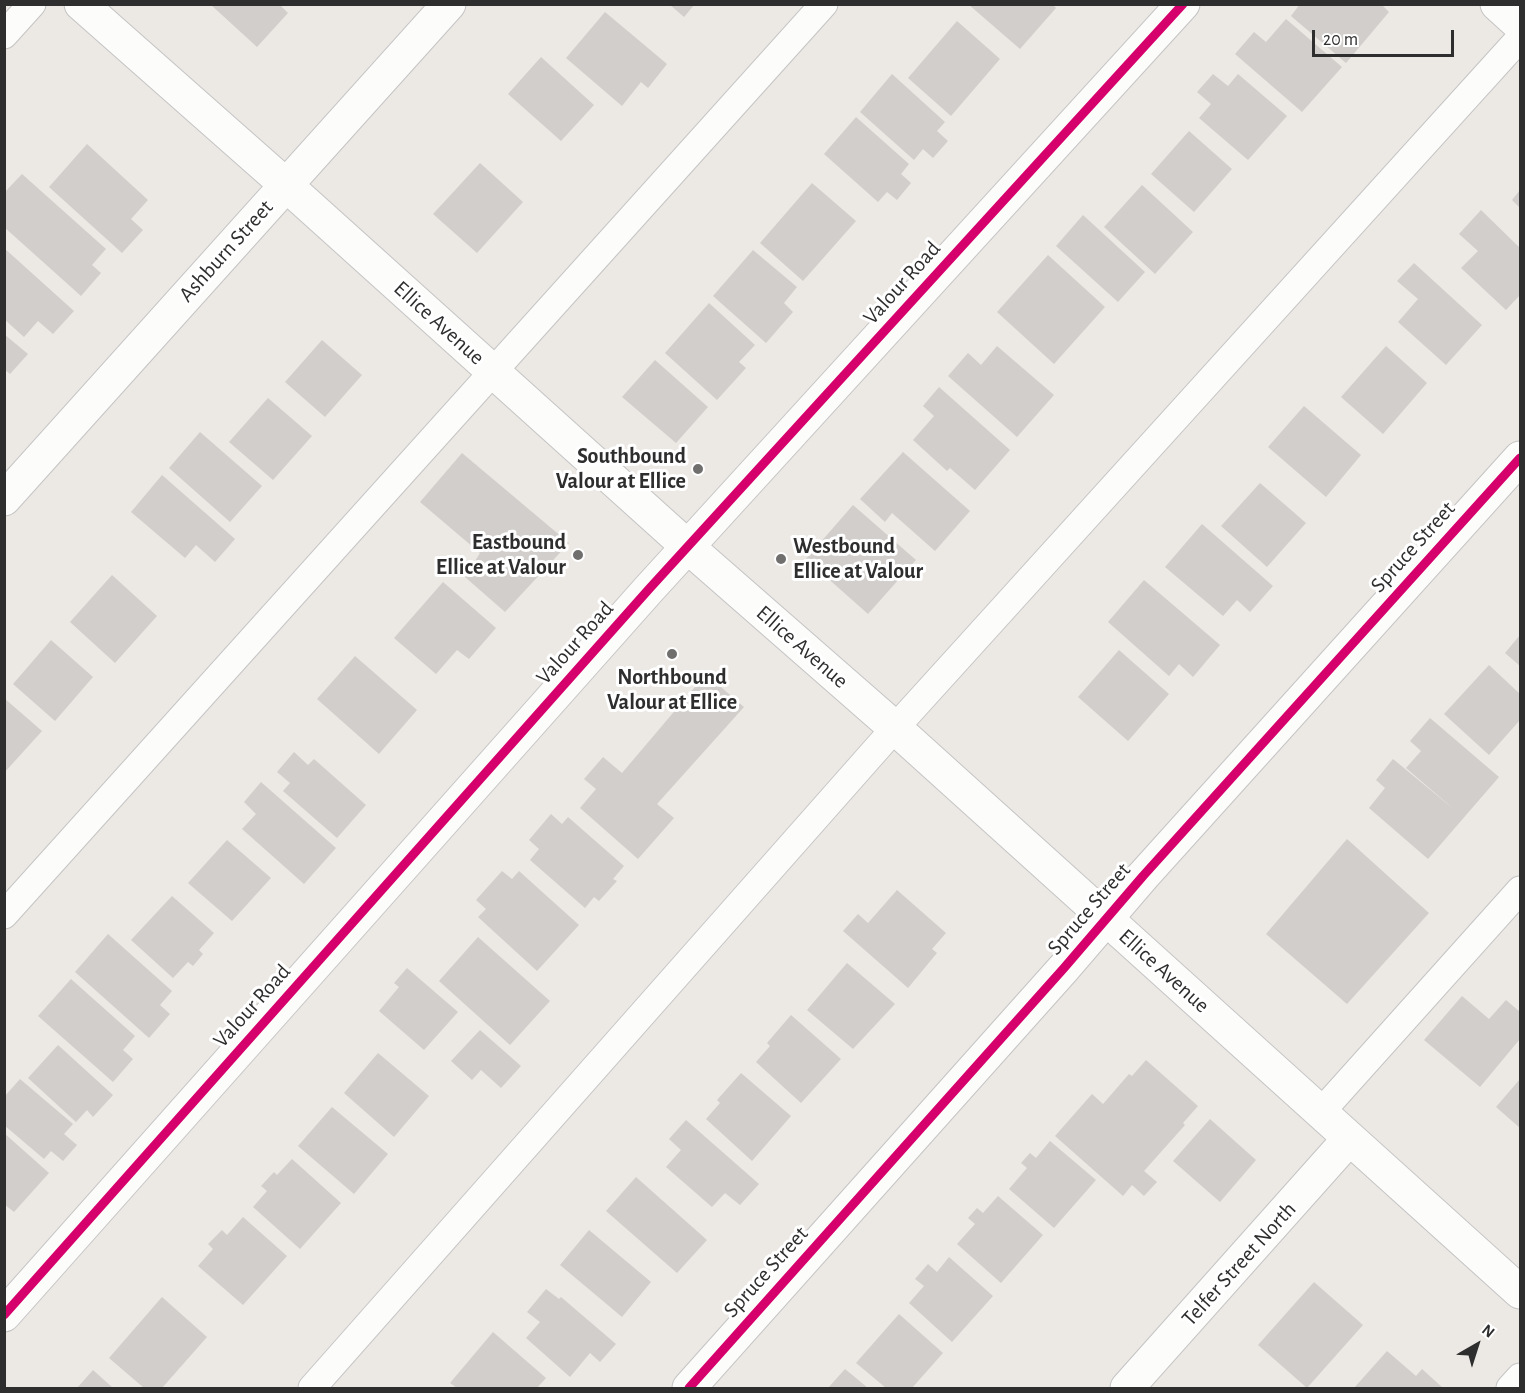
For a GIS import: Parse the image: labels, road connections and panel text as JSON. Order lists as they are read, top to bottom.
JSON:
{
  "streets": {
    "street": [
      "Ashburn Street",
      "Valour Road",
      "Ellice Avenue",
      "Spruce Street",
      "Telfer Street North"
    ]
  },
  "crossings": [
    ["Ashburn Street", "Ellice Avenue"],
    ["Valour Road", "Ellice Avenue"],
    ["Ellice Avenue", "Spruce Street"],
    ["Ellice Avenue", "Telfer Street North"]
  ],
  "places": [
    "Southbound Valour at Ellice",
    "Eastbound Ellice at Valour",
    "Westbound Ellice at Valour",
    "Northbound Valour at Ellice"
  ],
  "scale_bar": "20 m",
  "north": "top right"
}
